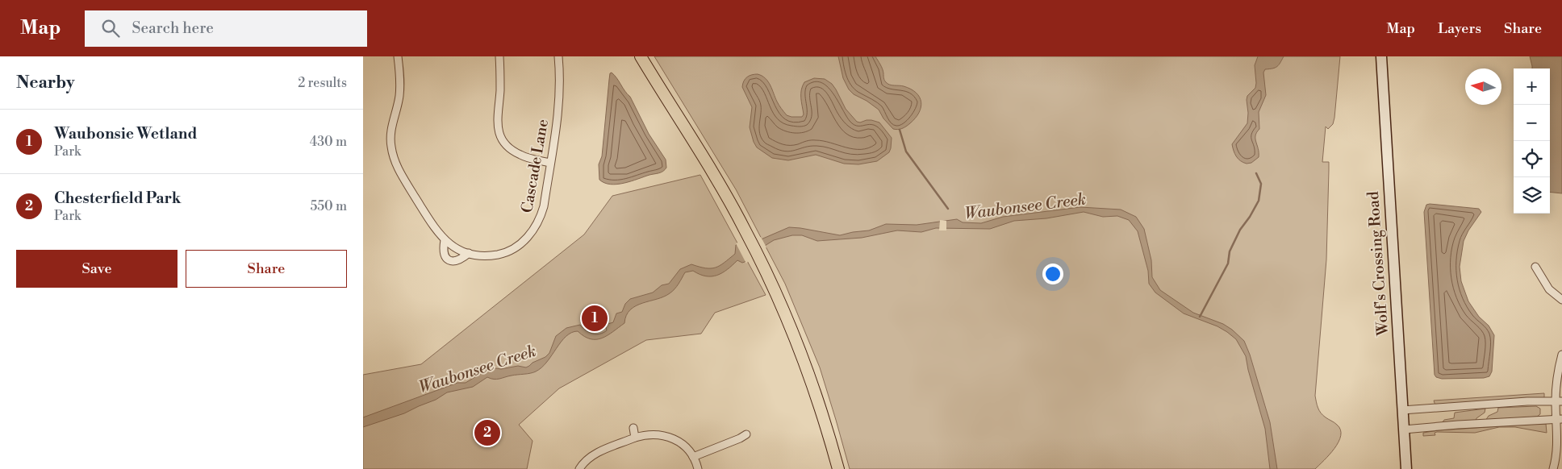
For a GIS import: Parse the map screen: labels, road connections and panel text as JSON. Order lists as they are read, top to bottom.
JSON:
{
  "streets": {
    "main road": ["Wolf's Crossing Road"],
    "street": ["Cascade Lane"]
  },
  "water": ["Waubonsee Creek"],
  "north": "left",
  "page": {
    "header": "Map",
    "search": "Search here",
    "nav": ["Map", "Layers", "Share"],
    "heading": ["Nearby", "2 results"],
    "map_buttons": ["+", "−"],
    "list": [
      {
        "mark": "1",
        "name": "Waubonsie Wetland",
        "note": "Park",
        "value": "430 m"
      },
      {
        "mark": "2",
        "name": "Chesterfield Park",
        "note": "Park",
        "value": "550 m"
      }
    ],
    "buttons": ["Save", "Share"],
    "pins": ["1", "2"]
  }
}
